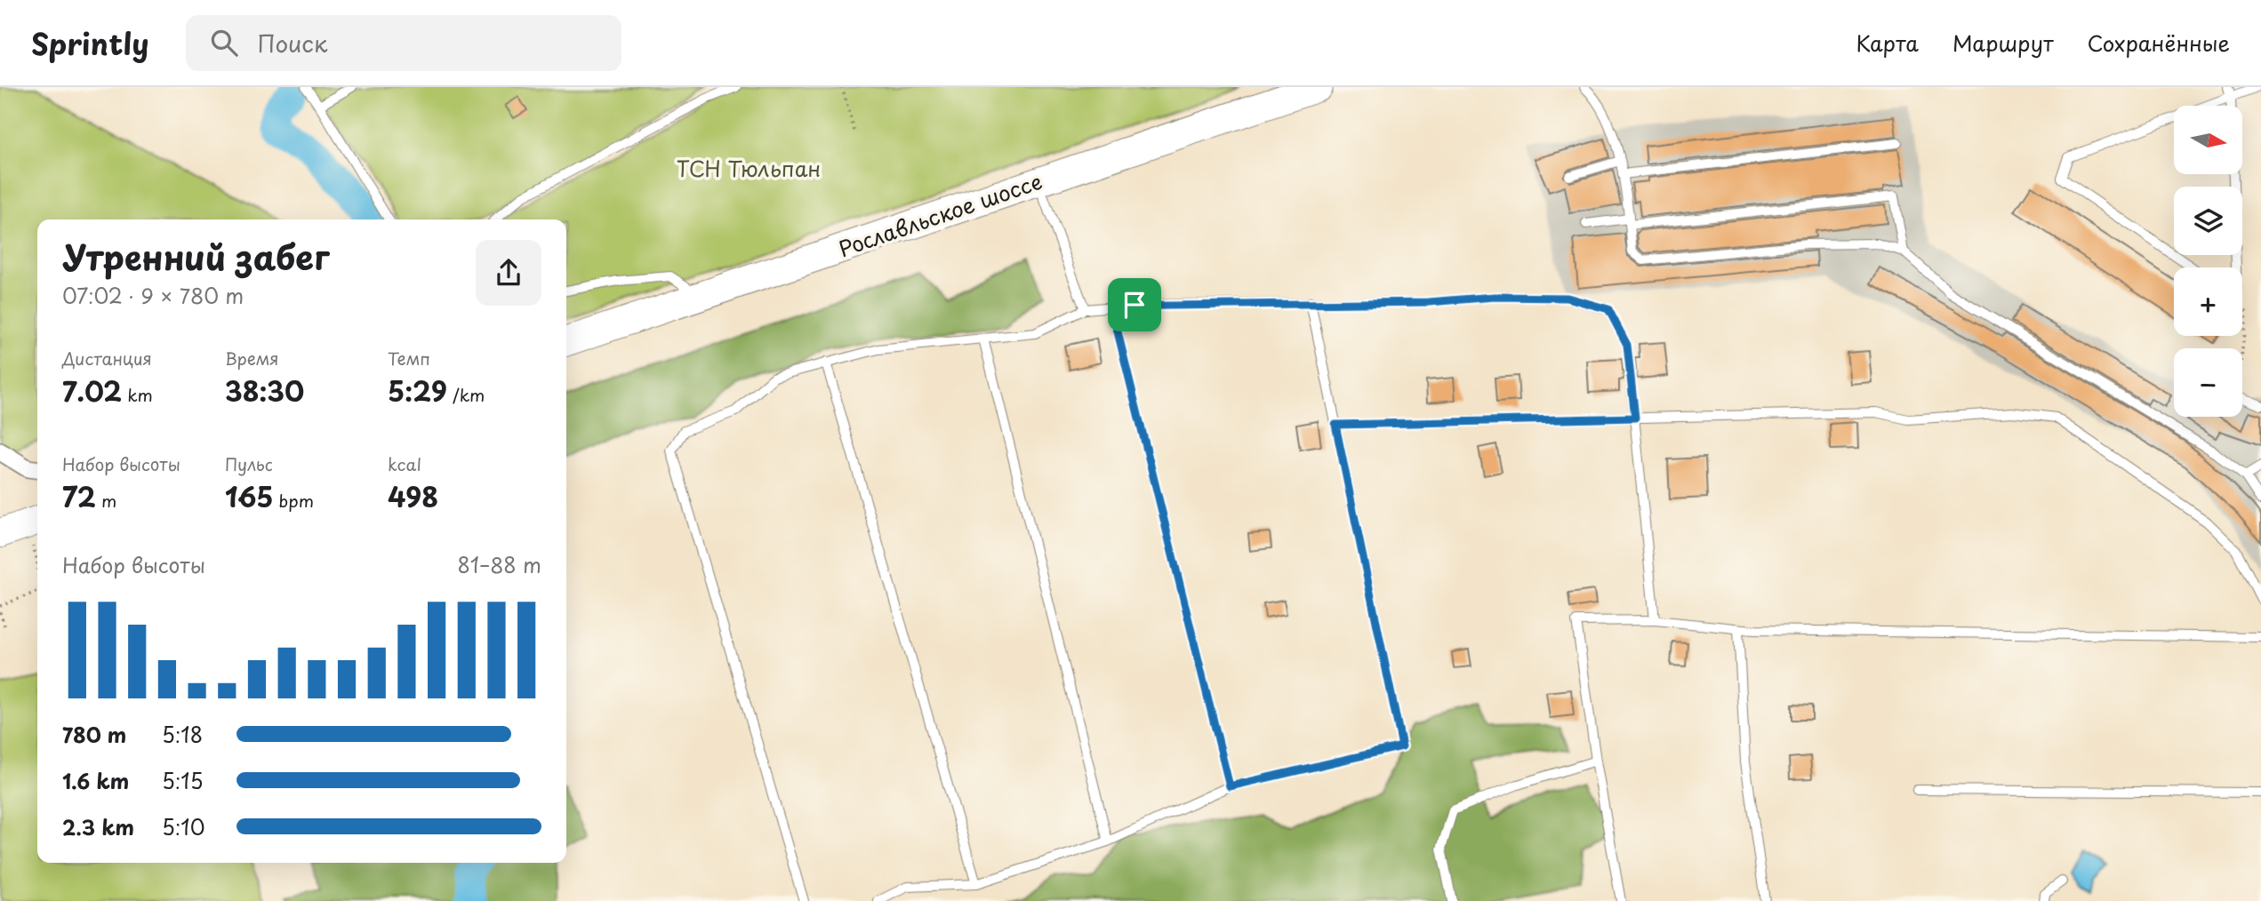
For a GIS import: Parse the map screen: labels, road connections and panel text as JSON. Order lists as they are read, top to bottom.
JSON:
{
  "streets": {
    "main road": ["Рославльское шоссе"]
  },
  "parks": ["ТСН Тюльпан"],
  "north": "right",
  "page": {
    "header": "Sprintly",
    "search": "Поиск",
    "nav": ["Карта", "Маршрут", "Сохранённые"],
    "map_buttons": ["+", "−"],
    "heading": ["Утренний забег", "07:02 · 9 × 780 m"],
    "stats": [
      ["Дистанция", "7.02 km"],
      ["Время", "38:30"],
      ["Темп", "5:29 /km"],
      ["Набор высоты", "72 m"],
      ["Пульс", "165 bpm"],
      ["kcal", "498"]
    ],
    "chart": ["Набор высоты", "81–88 m"],
    "list": [
      {
        "name": "780 m",
        "note": "5:18"
      },
      {
        "name": "1.6 km",
        "note": "5:15"
      },
      {
        "name": "2.3 km",
        "note": "5:10"
      }
    ]
  }
}
